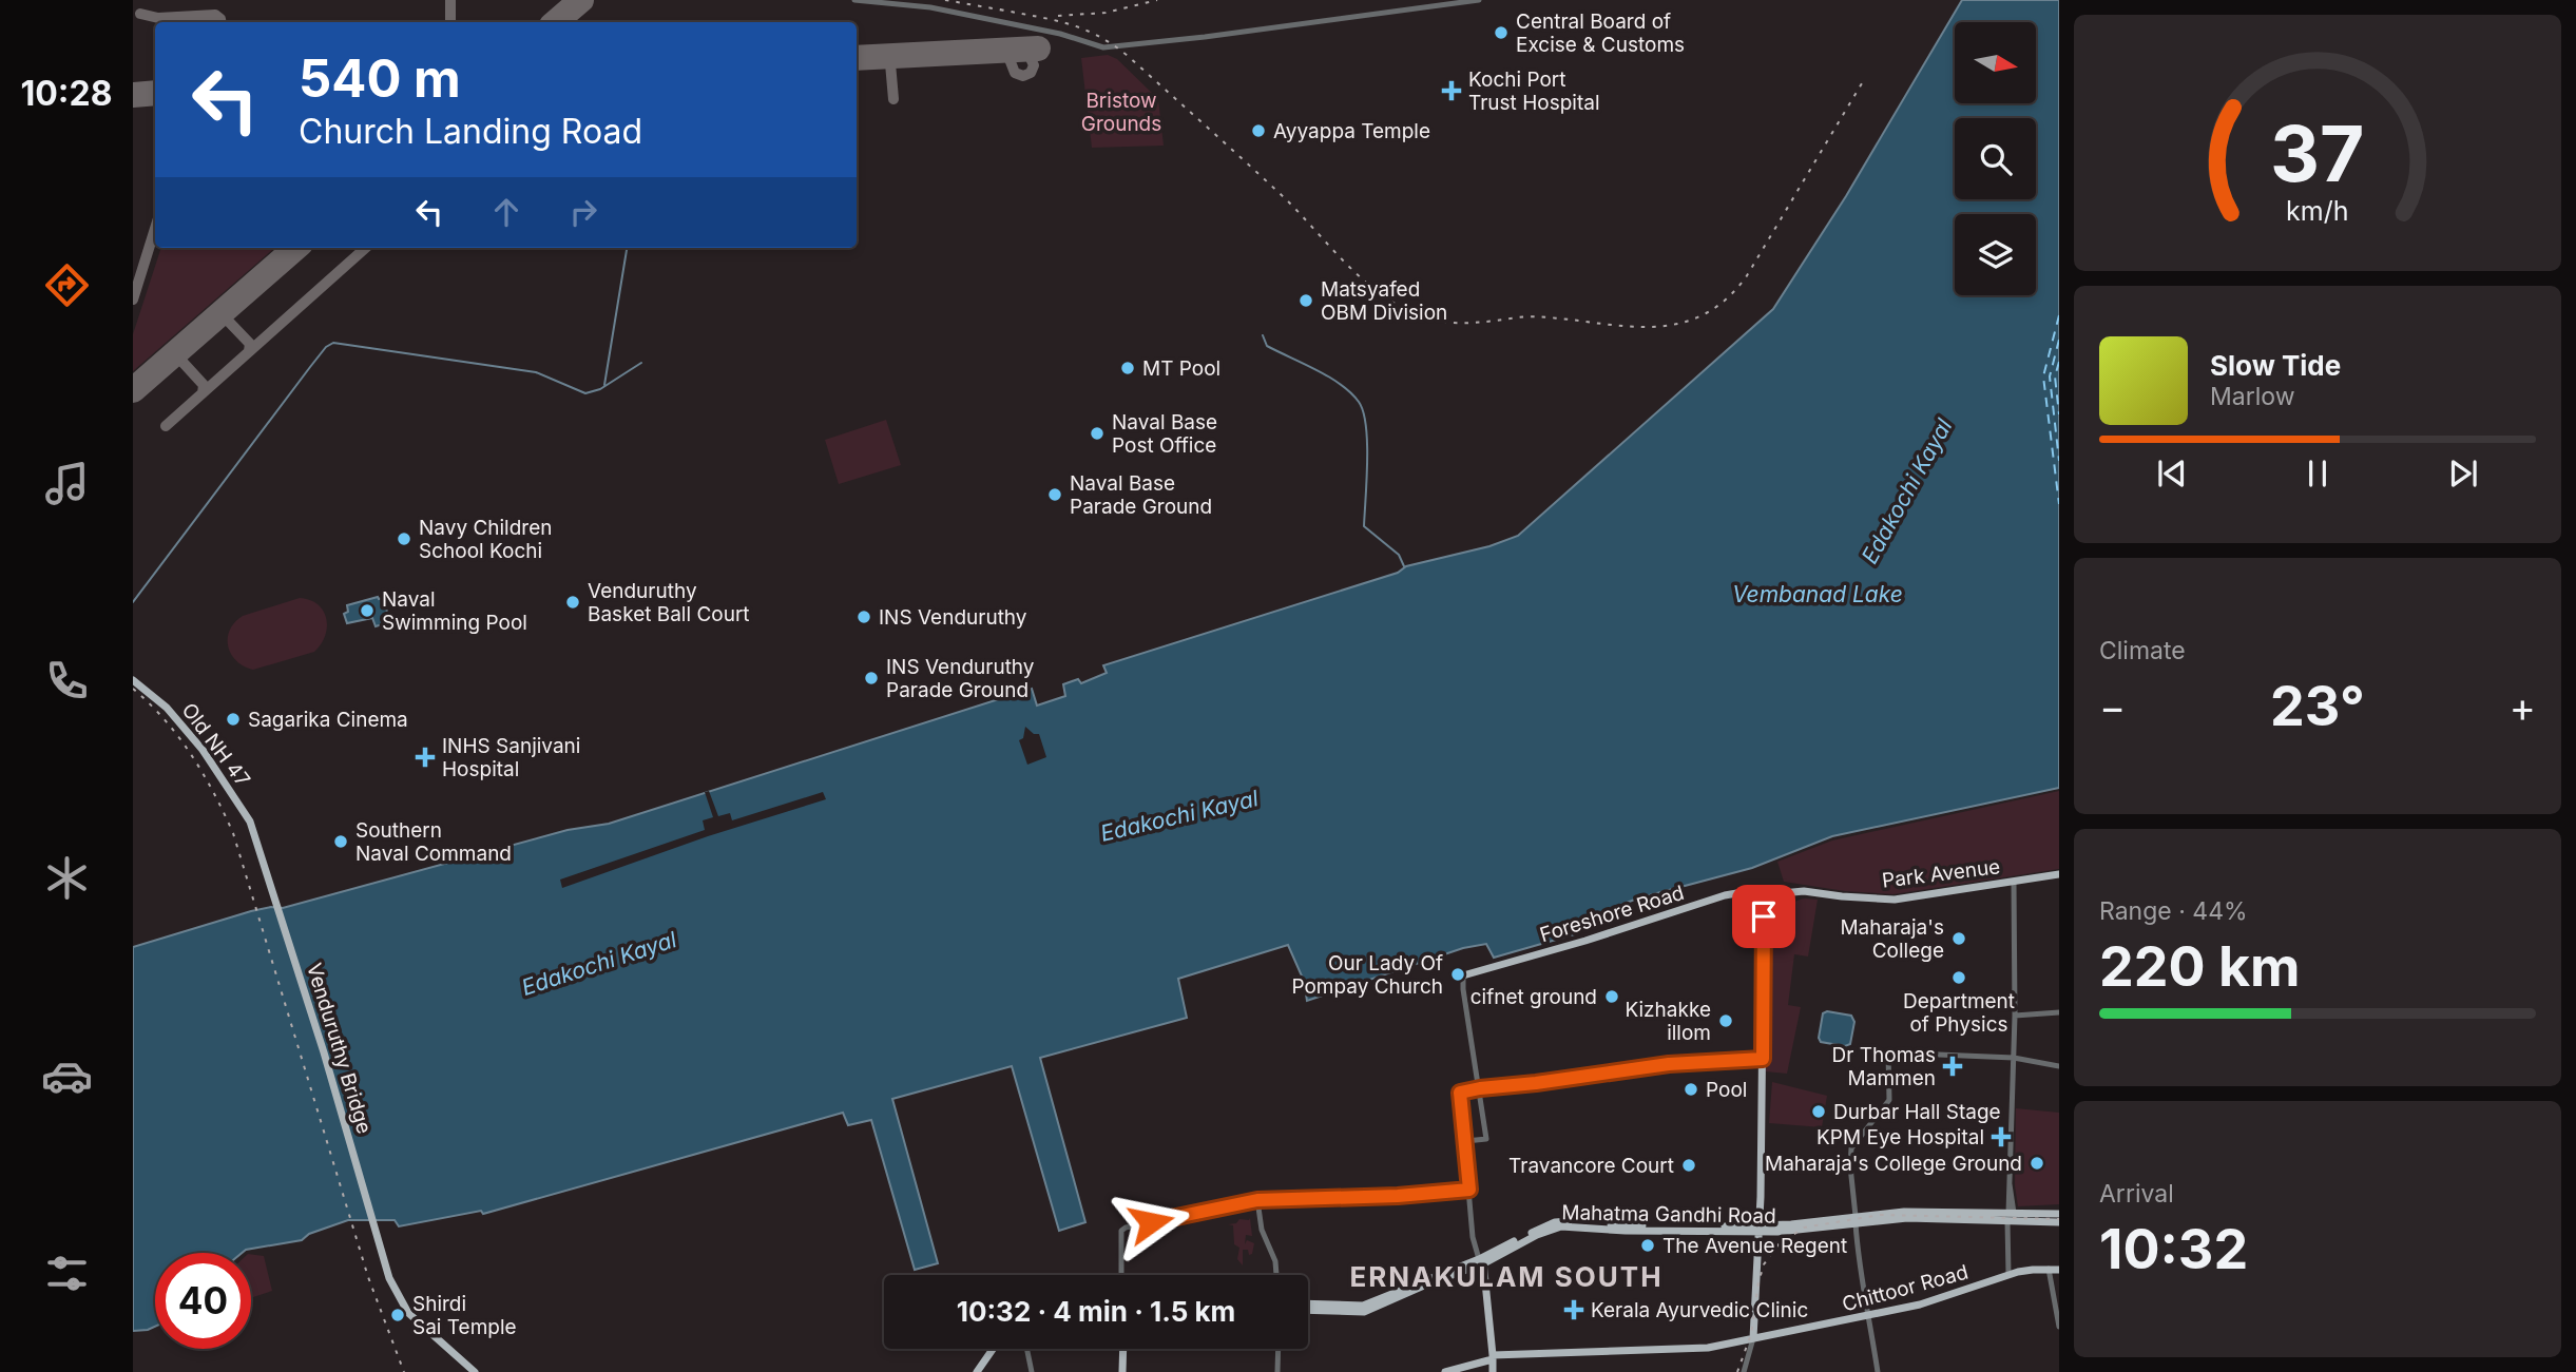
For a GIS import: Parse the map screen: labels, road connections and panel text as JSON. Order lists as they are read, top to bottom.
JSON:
{
  "streets": {
    "main road": [
      "Old NH 47",
      "Park Avenue",
      "Foreshore Road",
      "Venduruthy Bridge",
      "Mahatma Gandhi Road",
      "Chittoor Road"
    ]
  },
  "crossings": [
    ["Old NH 47", "Venduruthy Bridge"],
    ["Park Avenue", "Foreshore Road"]
  ],
  "districts": ["ERNAKULAM SOUTH"],
  "water": ["Edakochi Kayal", "Vembanad Lake"],
  "parks": ["Bristow Grounds"],
  "places": {
    "other": [
      "Central Board of Excise & Customs",
      "Ayyappa Temple",
      "Matsyafed OBM Division",
      "MT Pool",
      "Naval Base Post Office",
      "Naval Base Parade Ground",
      "Navy Children School Kochi",
      "Venduruthy Basket Ball Court",
      "Naval Swimming Pool",
      "INS Venduruthy",
      "INS Venduruthy Parade Ground",
      "Sagarika Cinema",
      "Southern Naval Command",
      "Maharaja's College",
      "Our Lady Of Pompay Church",
      "Department of Physics",
      "cifnet ground",
      "Kizhakke illom",
      "Pool",
      "Durbar Hall Stage",
      "Maharaja's College Ground",
      "Travancore Court",
      "The Avenue Regent",
      "Shirdi Sai Temple"
    ],
    "health": [
      "Kochi Port Trust Hospital",
      "INHS Sanjivani Hospital",
      "Dr Thomas Mammen",
      "KPM Eye Hospital",
      "Kerala Ayurvedic Clinic"
    ]
  },
  "north": "right",
  "page": {
    "tabs": "10:28",
    "turn": ["540 m", "Church Landing Road"],
    "song": ["Slow Tide", "Marlow"],
    "tile": [
      "Climate",
      ["Range · 44%", "220 km"],
      ["Arrival", "10:32"]
    ],
    "heat": ["−", "23°", "+"],
    "limit": "40",
    "trip": "10:32 · 4 min · 1.5 km",
    "gauge": ["37", "km/h"]
  }
}
